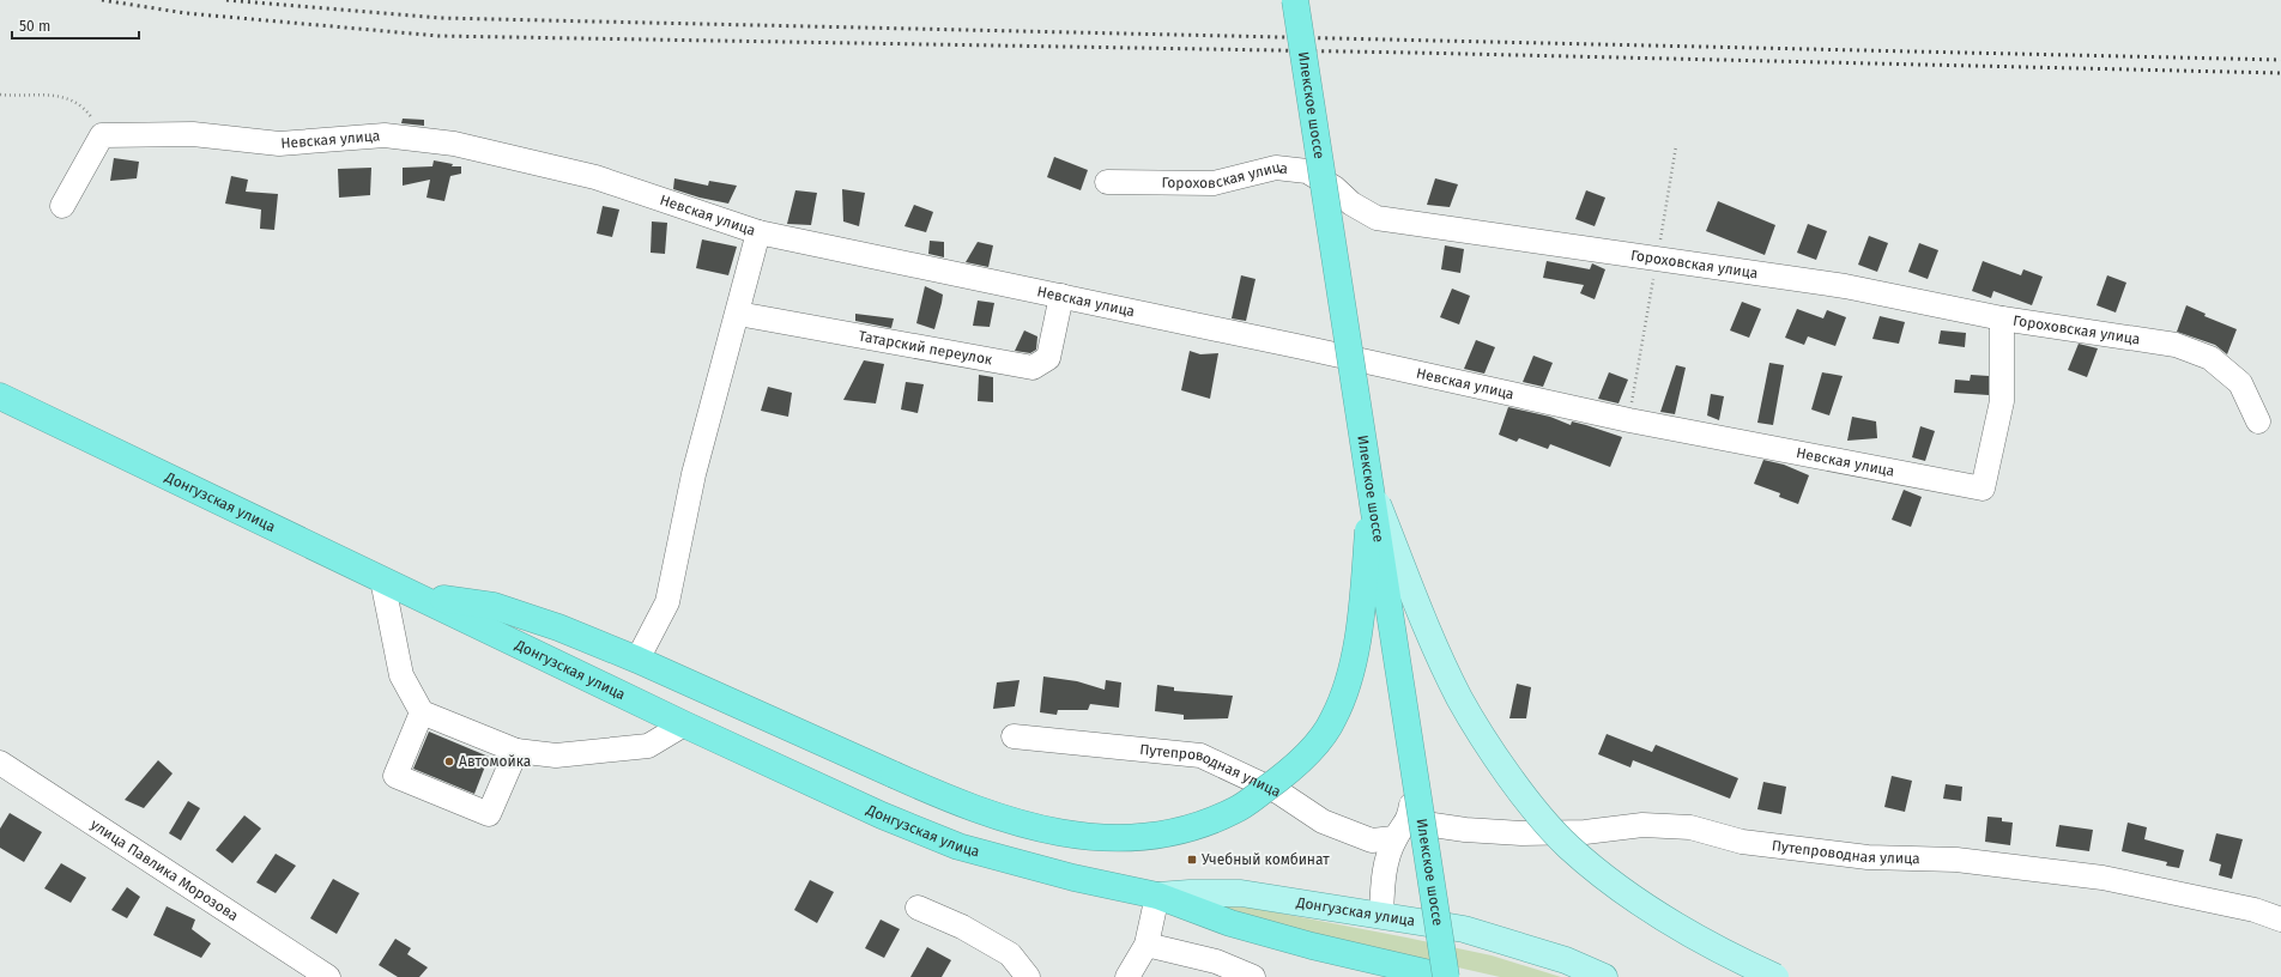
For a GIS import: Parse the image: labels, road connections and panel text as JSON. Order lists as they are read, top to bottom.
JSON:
{
  "streets": {
    "highway": ["Илекское шоссе", "Донгузская улица"],
    "street": [
      "Невская улица",
      "Гороховская улица",
      "Татарский переулок",
      "Путепроводная улица",
      "улица Павлика Морозова"
    ]
  },
  "crossings": [
    ["Илекское шоссе", "Донгузская улица"],
    ["Невская улица", "Гороховская улица"],
    ["Невская улица", "Татарский переулок"]
  ],
  "places": {
    "other": ["Автомойка"],
    "transit": ["Учебный комбинат"]
  },
  "scale_bar": "50 m"
}
